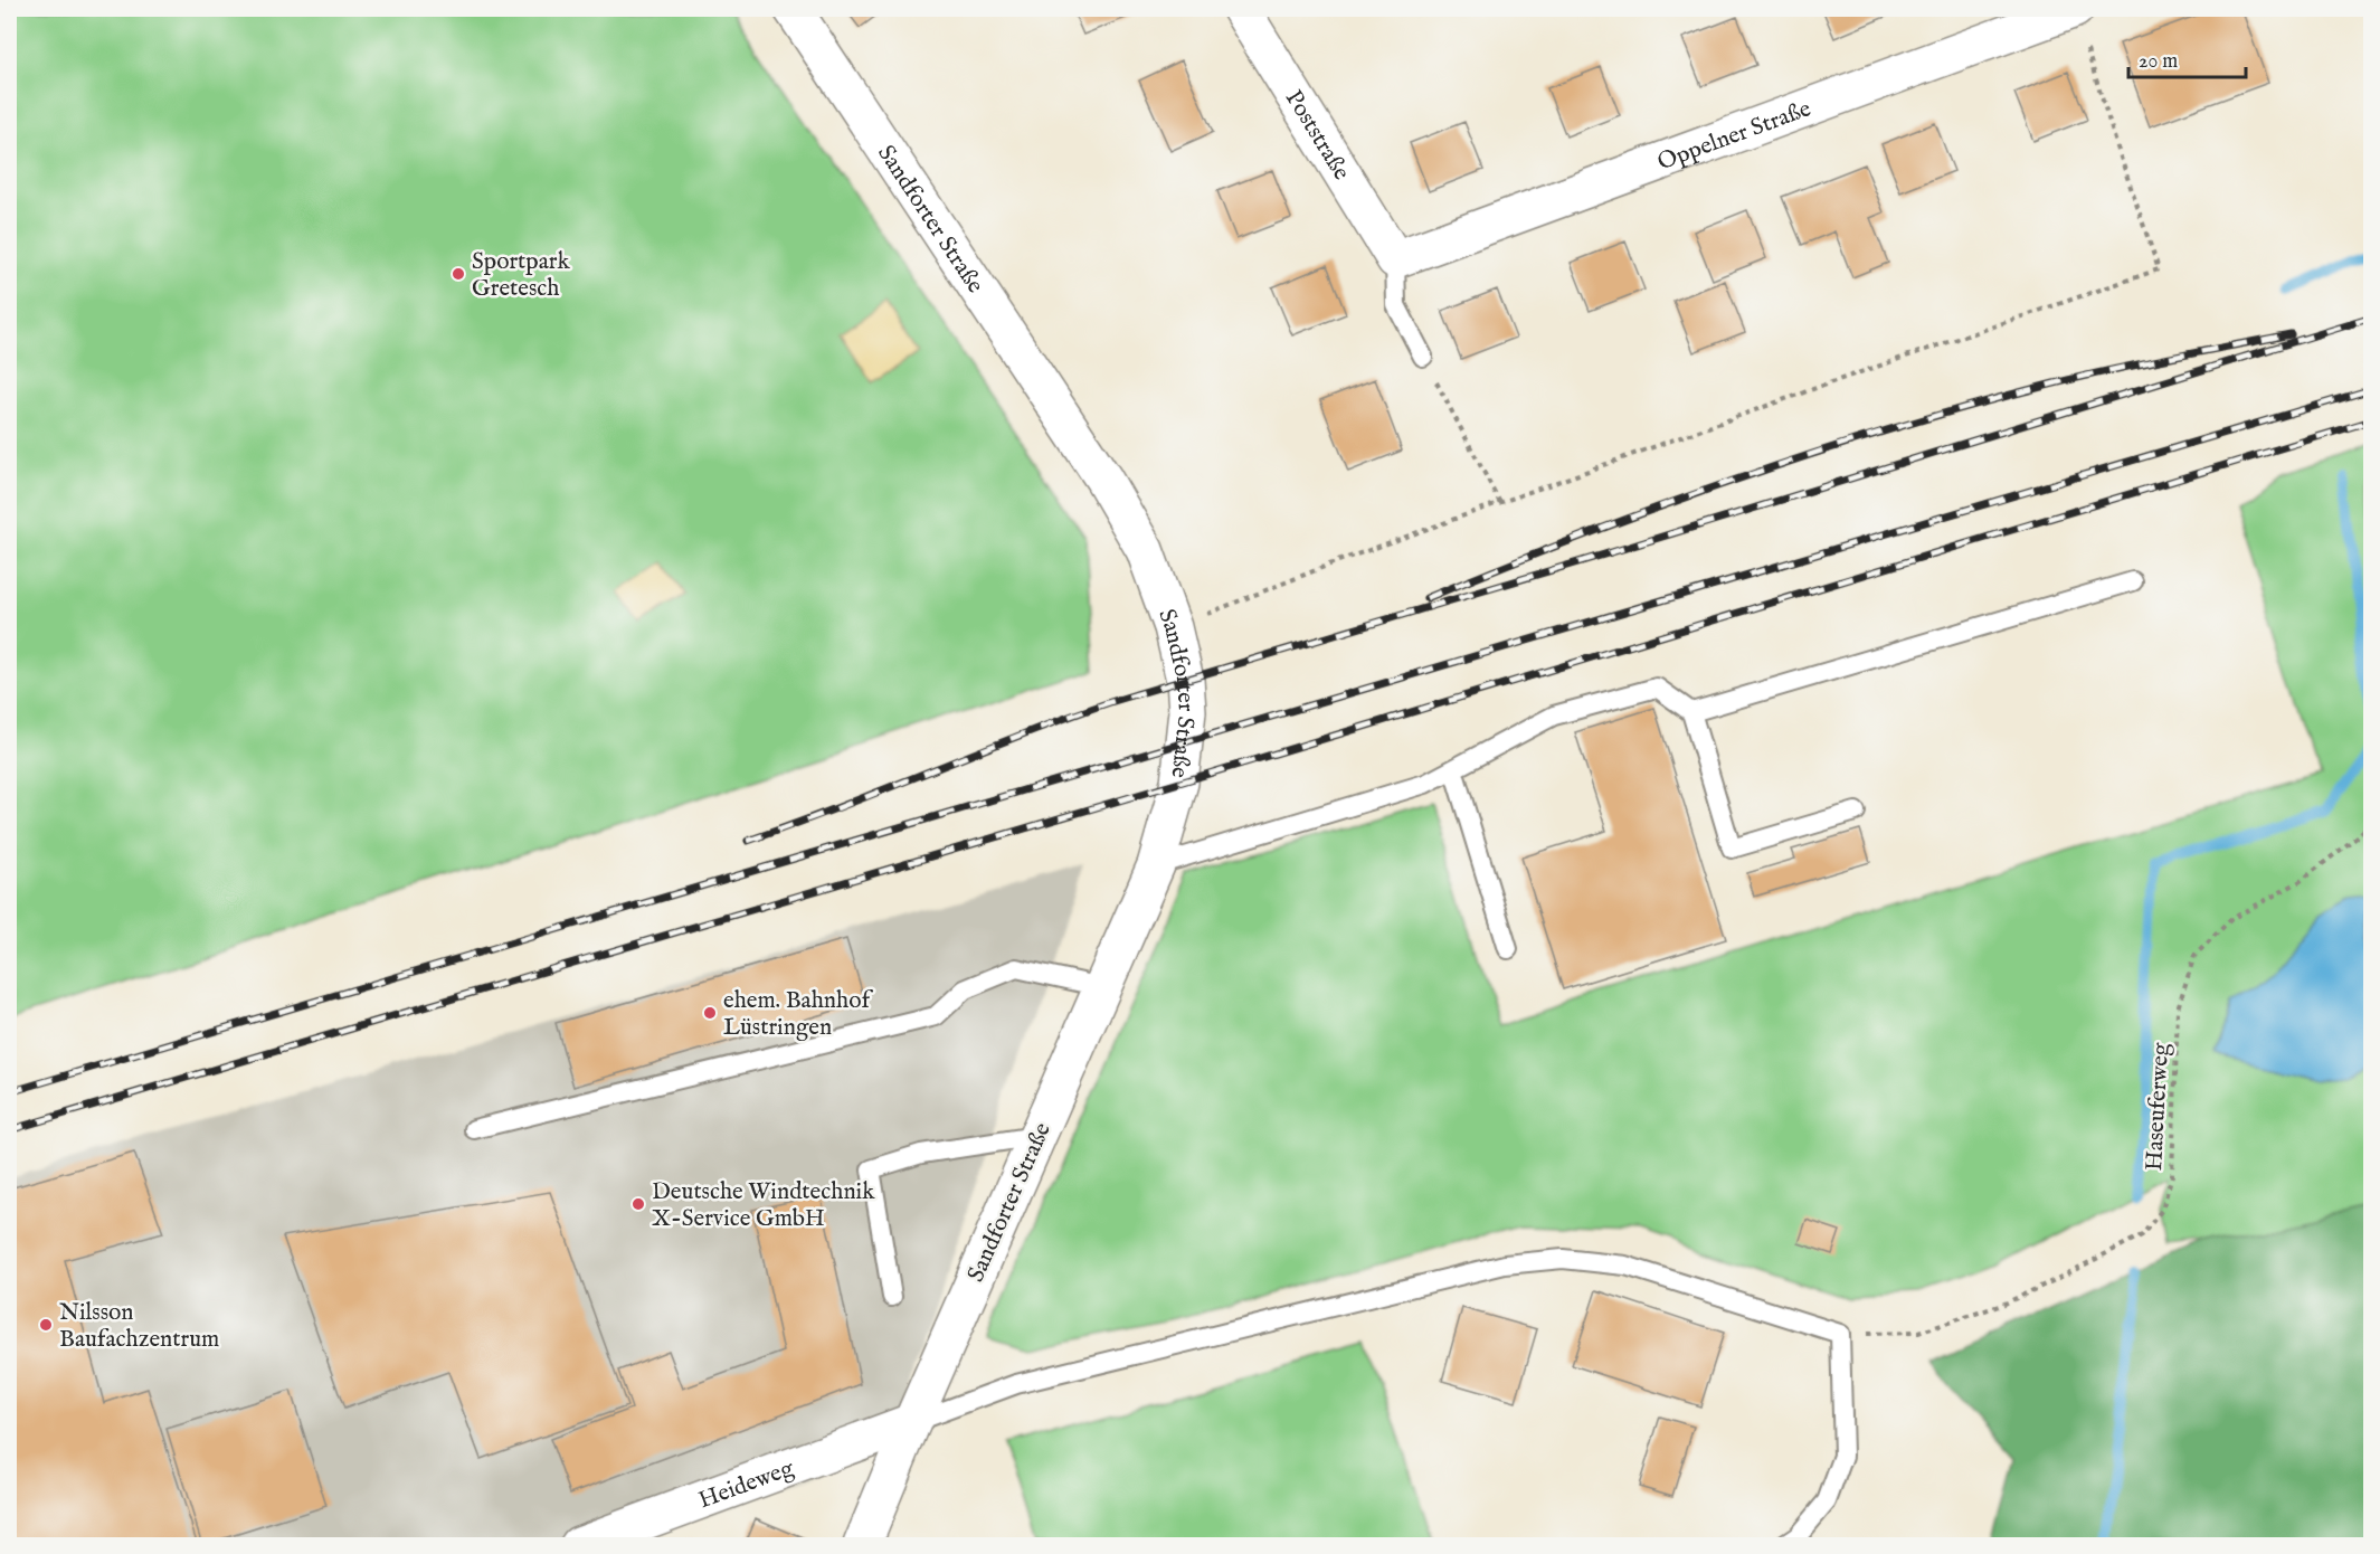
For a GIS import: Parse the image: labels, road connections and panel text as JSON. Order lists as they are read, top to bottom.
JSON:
{
  "streets": {
    "street": [
      "Poststraße",
      "Oppelner Straße",
      "Sandforter Straße",
      "Heideweg"
    ],
    "path": ["Haseuferweg"]
  },
  "crossings": [
    ["Poststraße", "Oppelner Straße"],
    ["Sandforter Straße", "Heideweg"]
  ],
  "places": [
    "Sportpark Gretesch",
    "ehem. Bahnhof Lüstringen",
    "Deutsche Windtechnik X-Service GmbH",
    "Nilsson Baufachzentrum"
  ],
  "scale_bar": "20 m"
}
